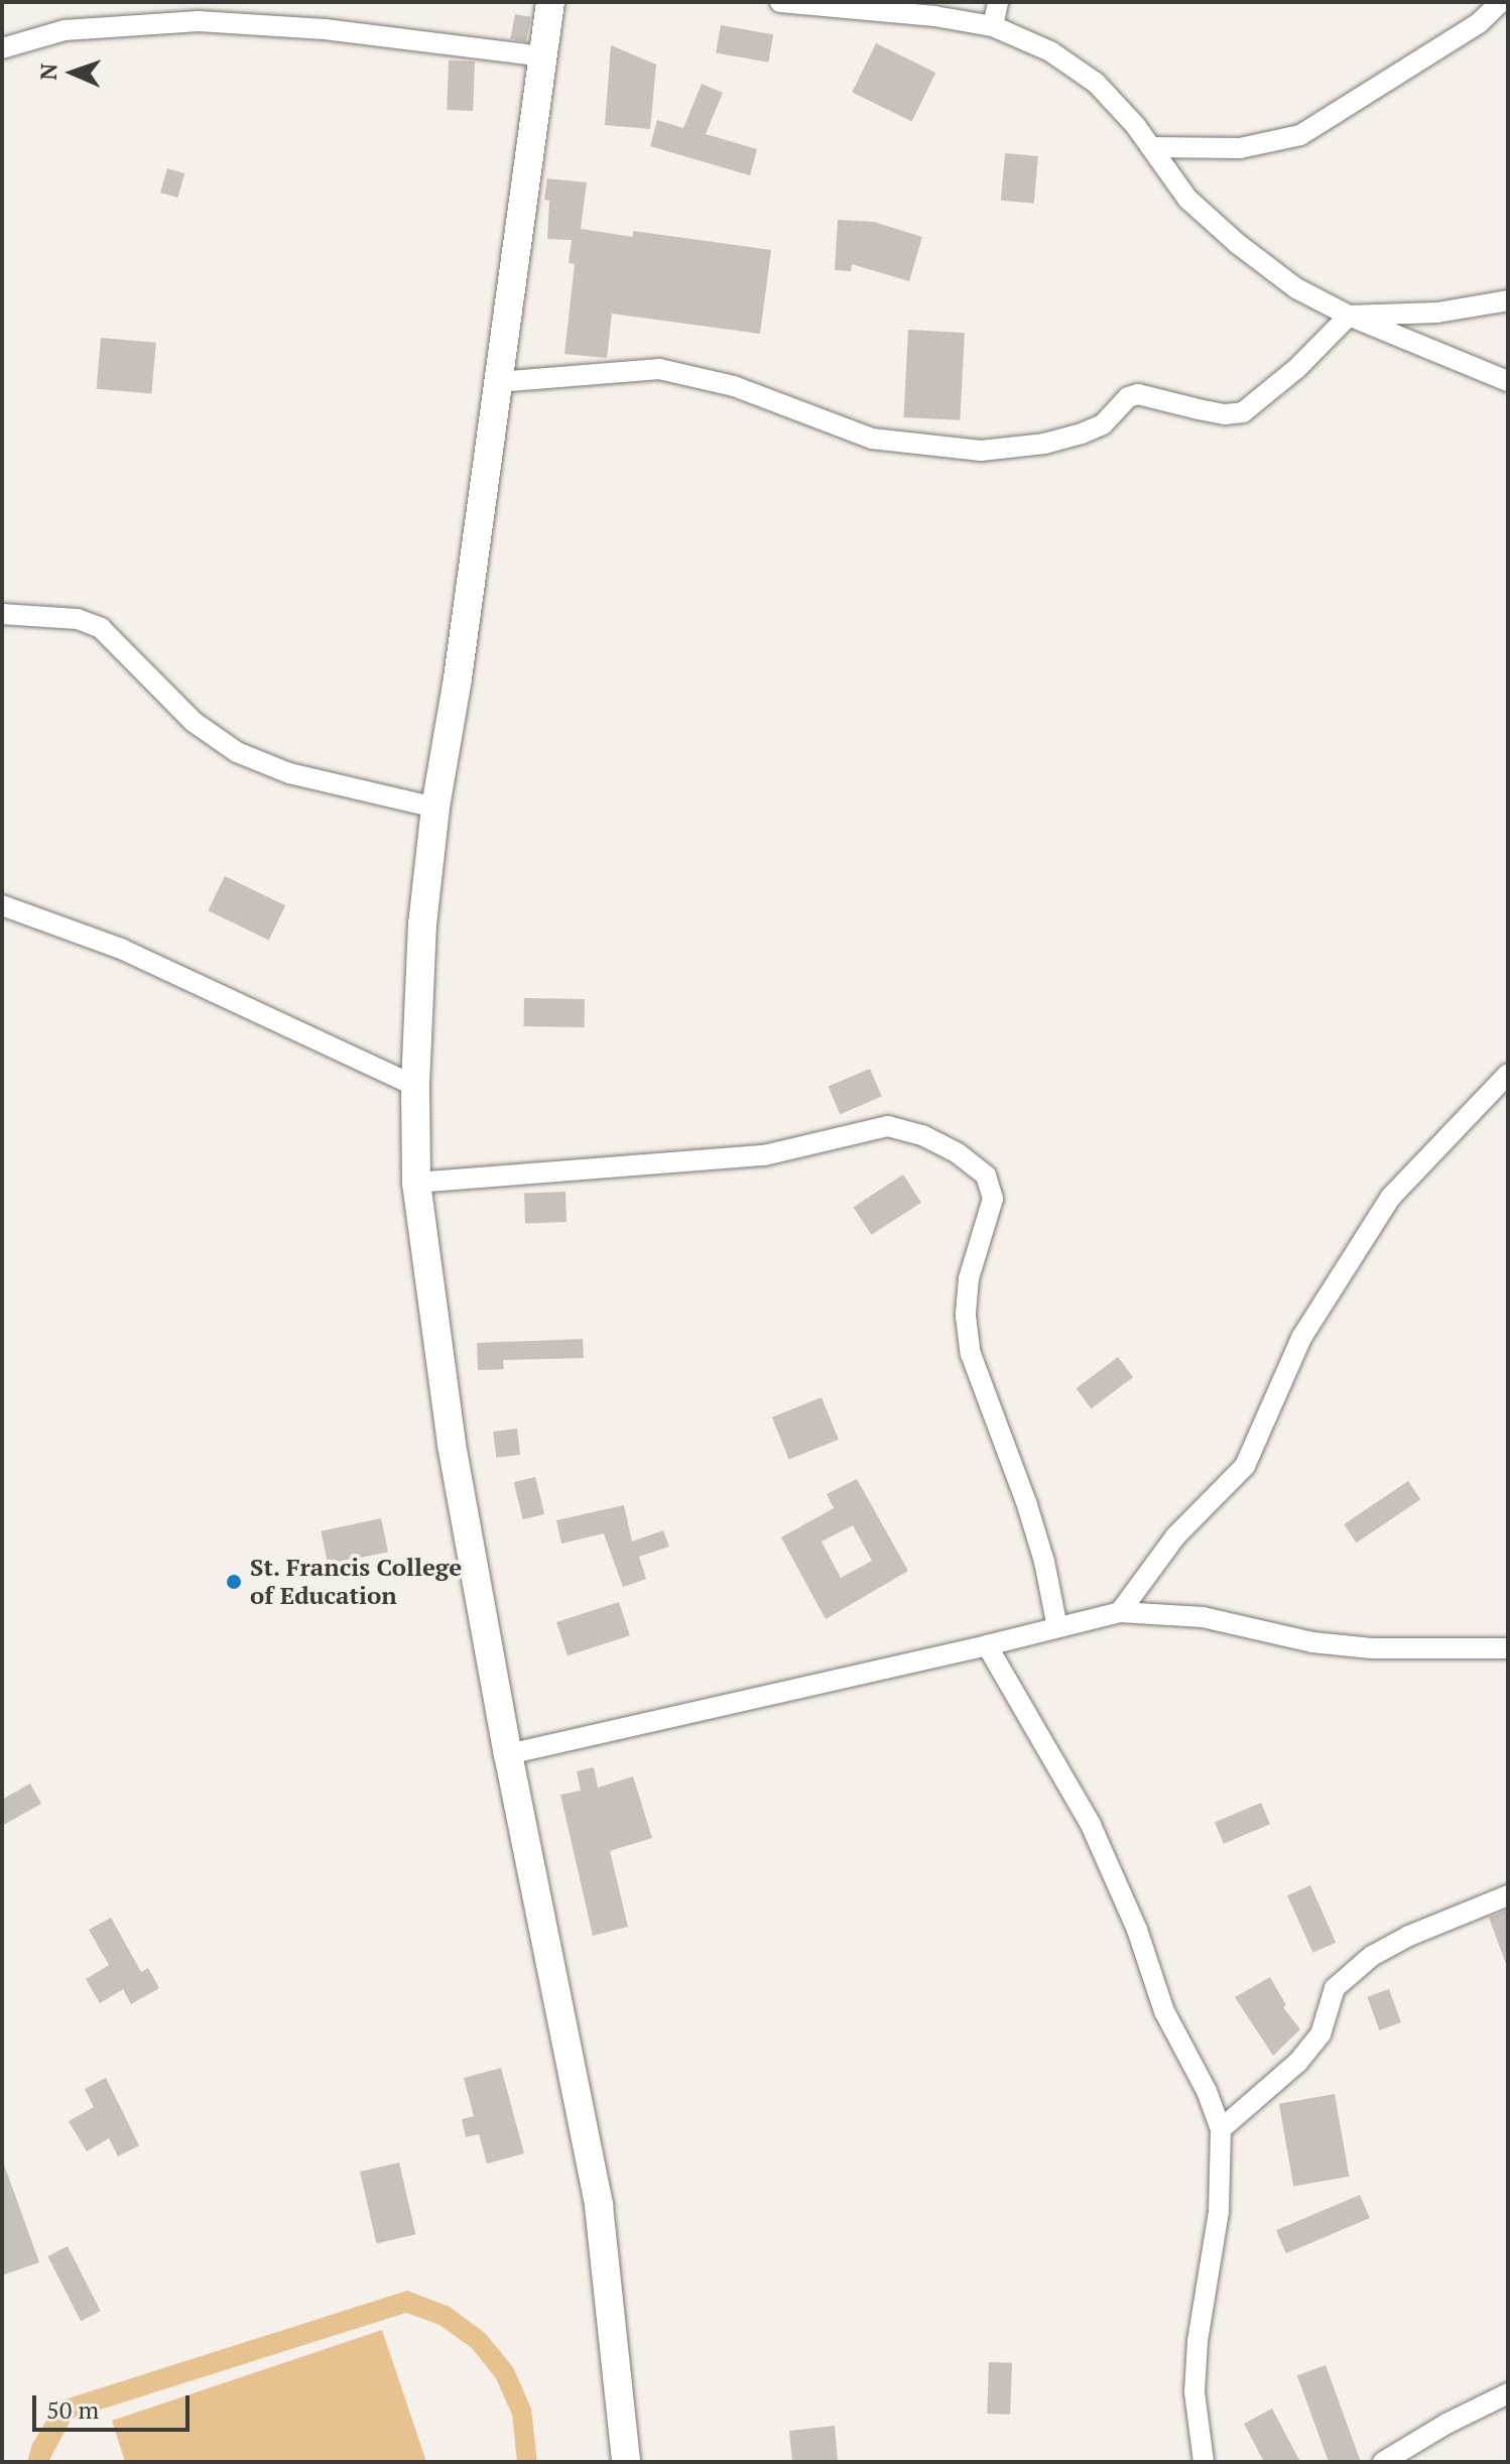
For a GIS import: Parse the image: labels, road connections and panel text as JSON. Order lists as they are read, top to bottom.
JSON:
{
  "places": ["St. Francis College of Education"],
  "scale_bar": "50 m",
  "north": "left"
}
